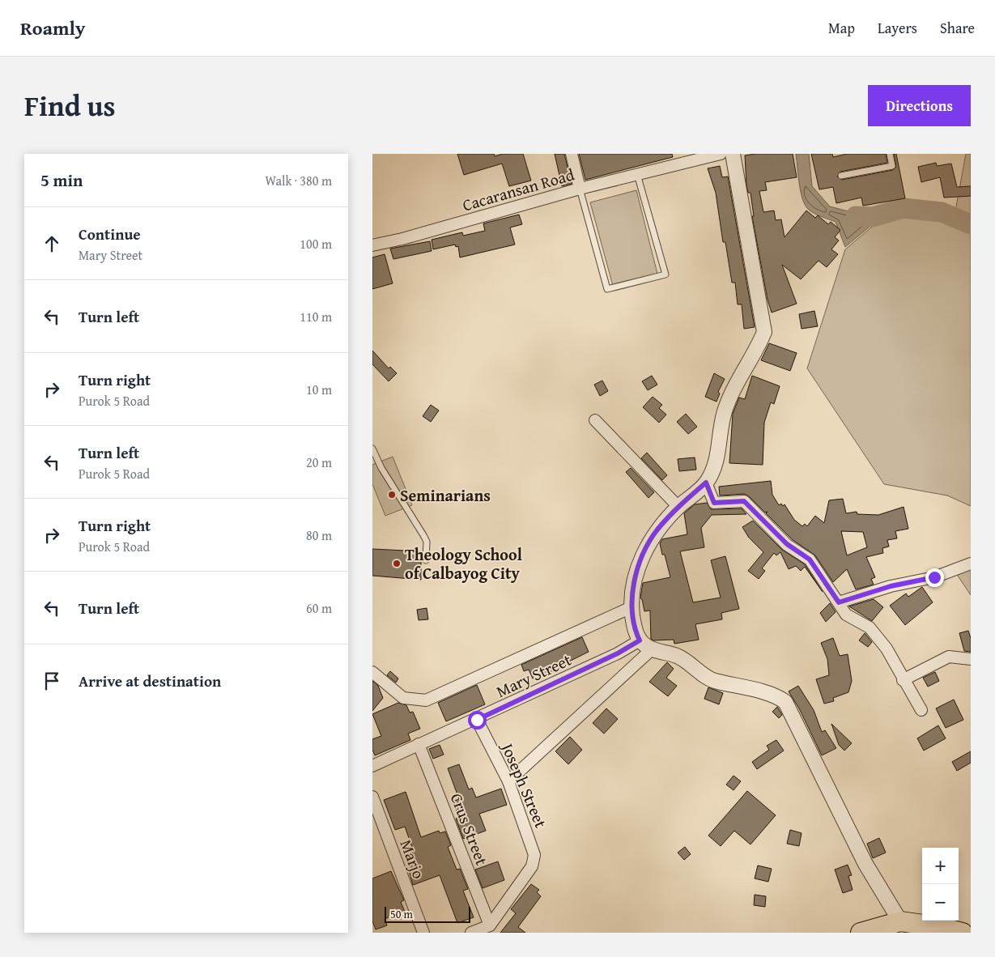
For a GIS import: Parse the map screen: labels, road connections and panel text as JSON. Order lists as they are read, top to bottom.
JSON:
{
  "streets": {
    "street": [
      "Cacaransan Road",
      "Mary Street",
      "Joseph Street",
      "Crus Street",
      "Marjo"
    ]
  },
  "crossings": [
    ["Mary Street", "Joseph Street"],
    ["Mary Street", "Crus Street"],
    ["Joseph Street", "Crus Street"]
  ],
  "places": ["Seminarians", "Theology School of Calbayog City"],
  "scale_bar": "50 m",
  "page": {
    "header": "Roamly",
    "nav": ["Map", "Layers", "Share"],
    "title": "Find us",
    "buttons": "Directions",
    "heading": ["5 min", "Walk · 380 m"],
    "list": [
      ["Continue", "Mary Street", "100 m"],
      ["Turn left", "110 m"],
      ["Turn right", "Purok 5 Road", "10 m"],
      ["Turn left", "Purok 5 Road", "20 m"],
      ["Turn right", "Purok 5 Road", "80 m"],
      ["Turn left", "60 m"],
      "Arrive at destination"
    ],
    "map_buttons": ["+", "−"],
    "scale": "50 m"
  }
}
